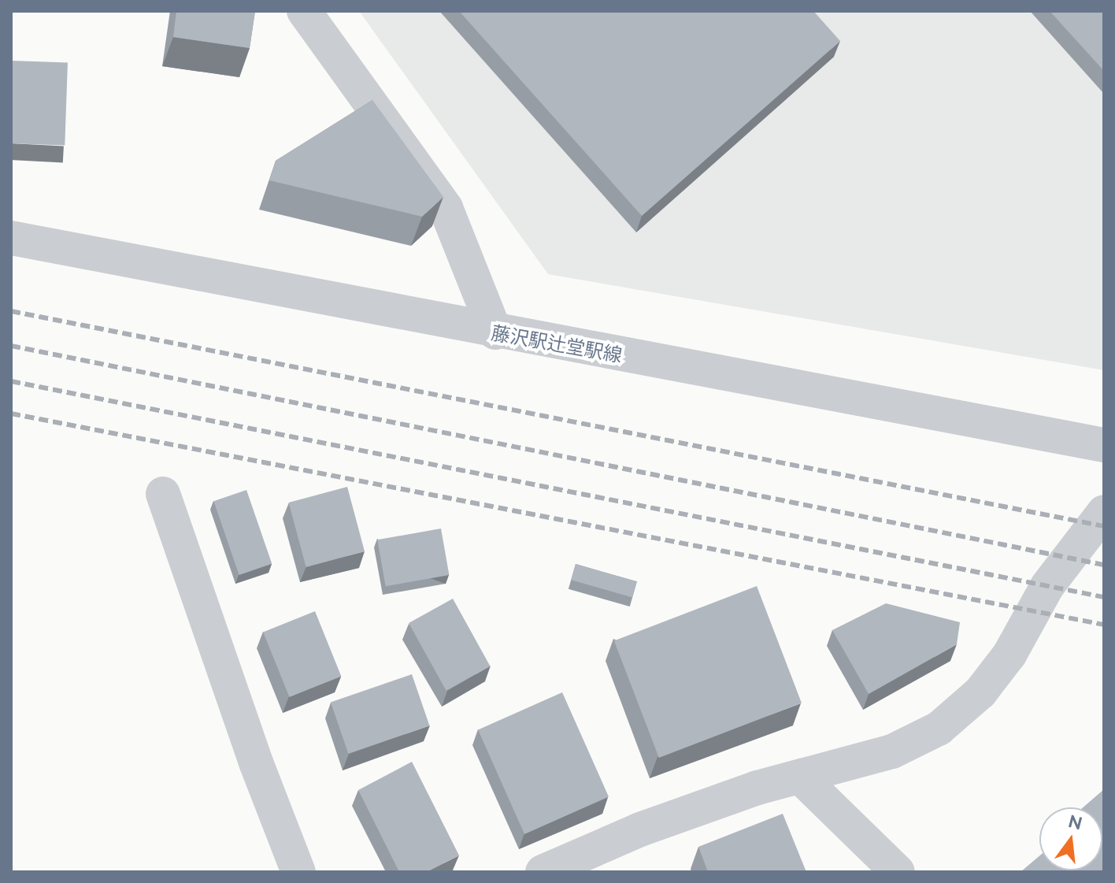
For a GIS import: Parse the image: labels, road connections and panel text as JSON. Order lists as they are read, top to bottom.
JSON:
{
  "streets": {
    "street": ["藤沢駅辻堂駅線"]
  },
  "north": "top"
}
